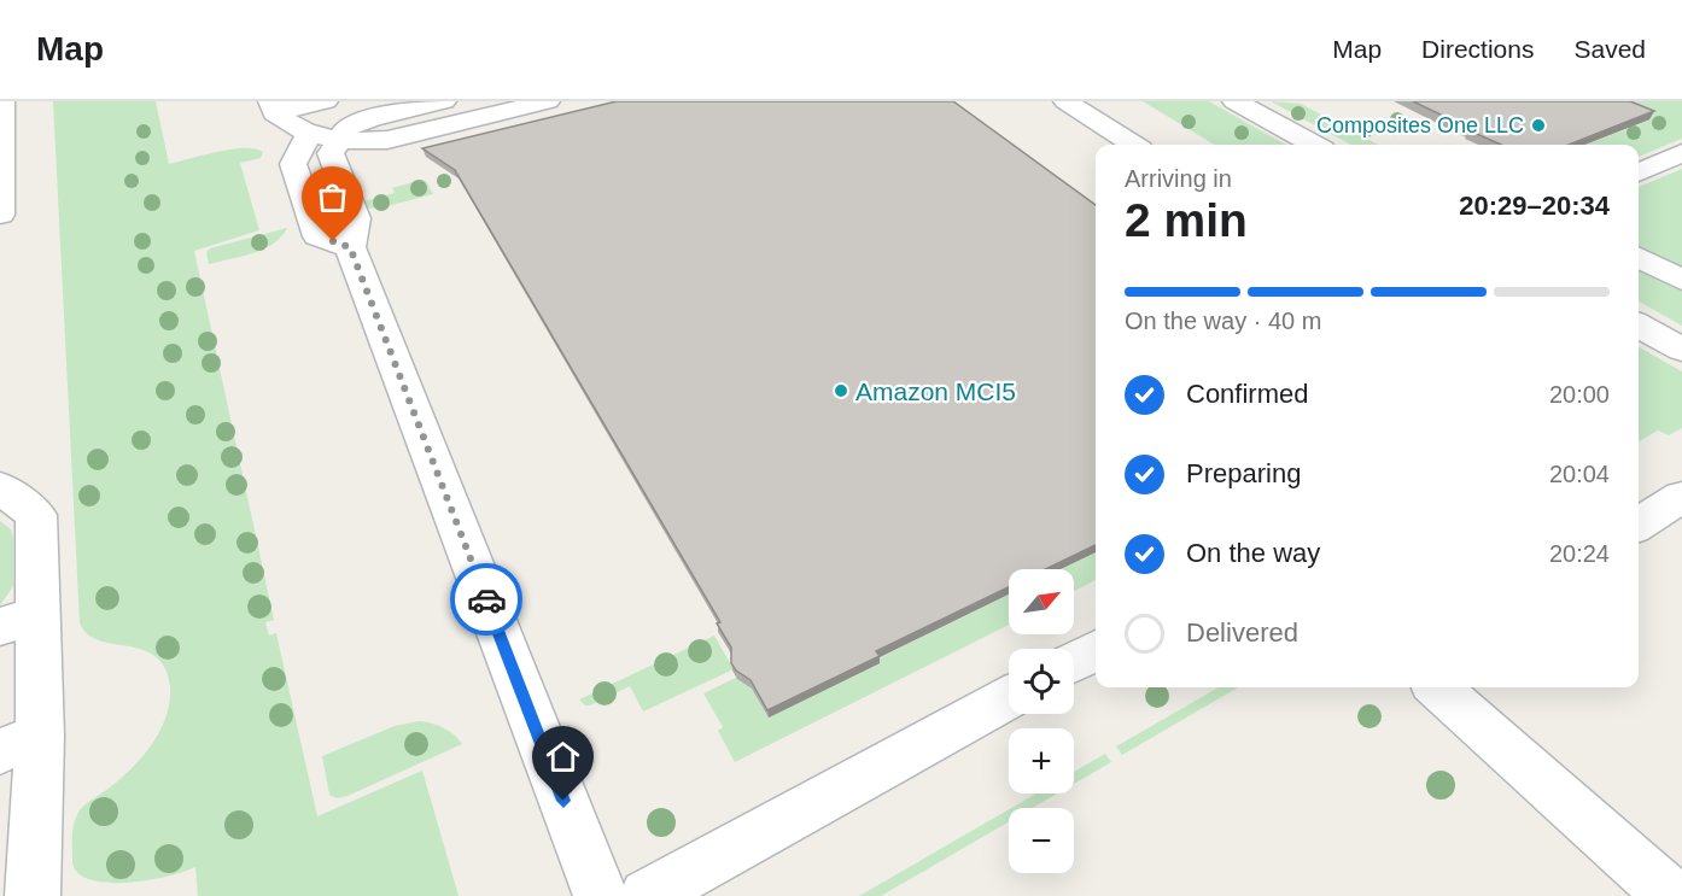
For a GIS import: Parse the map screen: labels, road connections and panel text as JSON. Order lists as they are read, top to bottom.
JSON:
{
  "places": ["Composites One LLC", "Amazon MCI5"],
  "north": "top right",
  "page": {
    "header": "Map",
    "nav": ["Map", "Directions", "Saved"],
    "heading": ["2 min", "Arriving in", "20:29–20:34"],
    "bar": "On the way · 40 m",
    "list": [
      ["Confirmed", "20:00"],
      ["Preparing", "20:04"],
      ["On the way", "20:24"],
      "Delivered"
    ],
    "map_buttons": ["+", "−"]
  }
}
